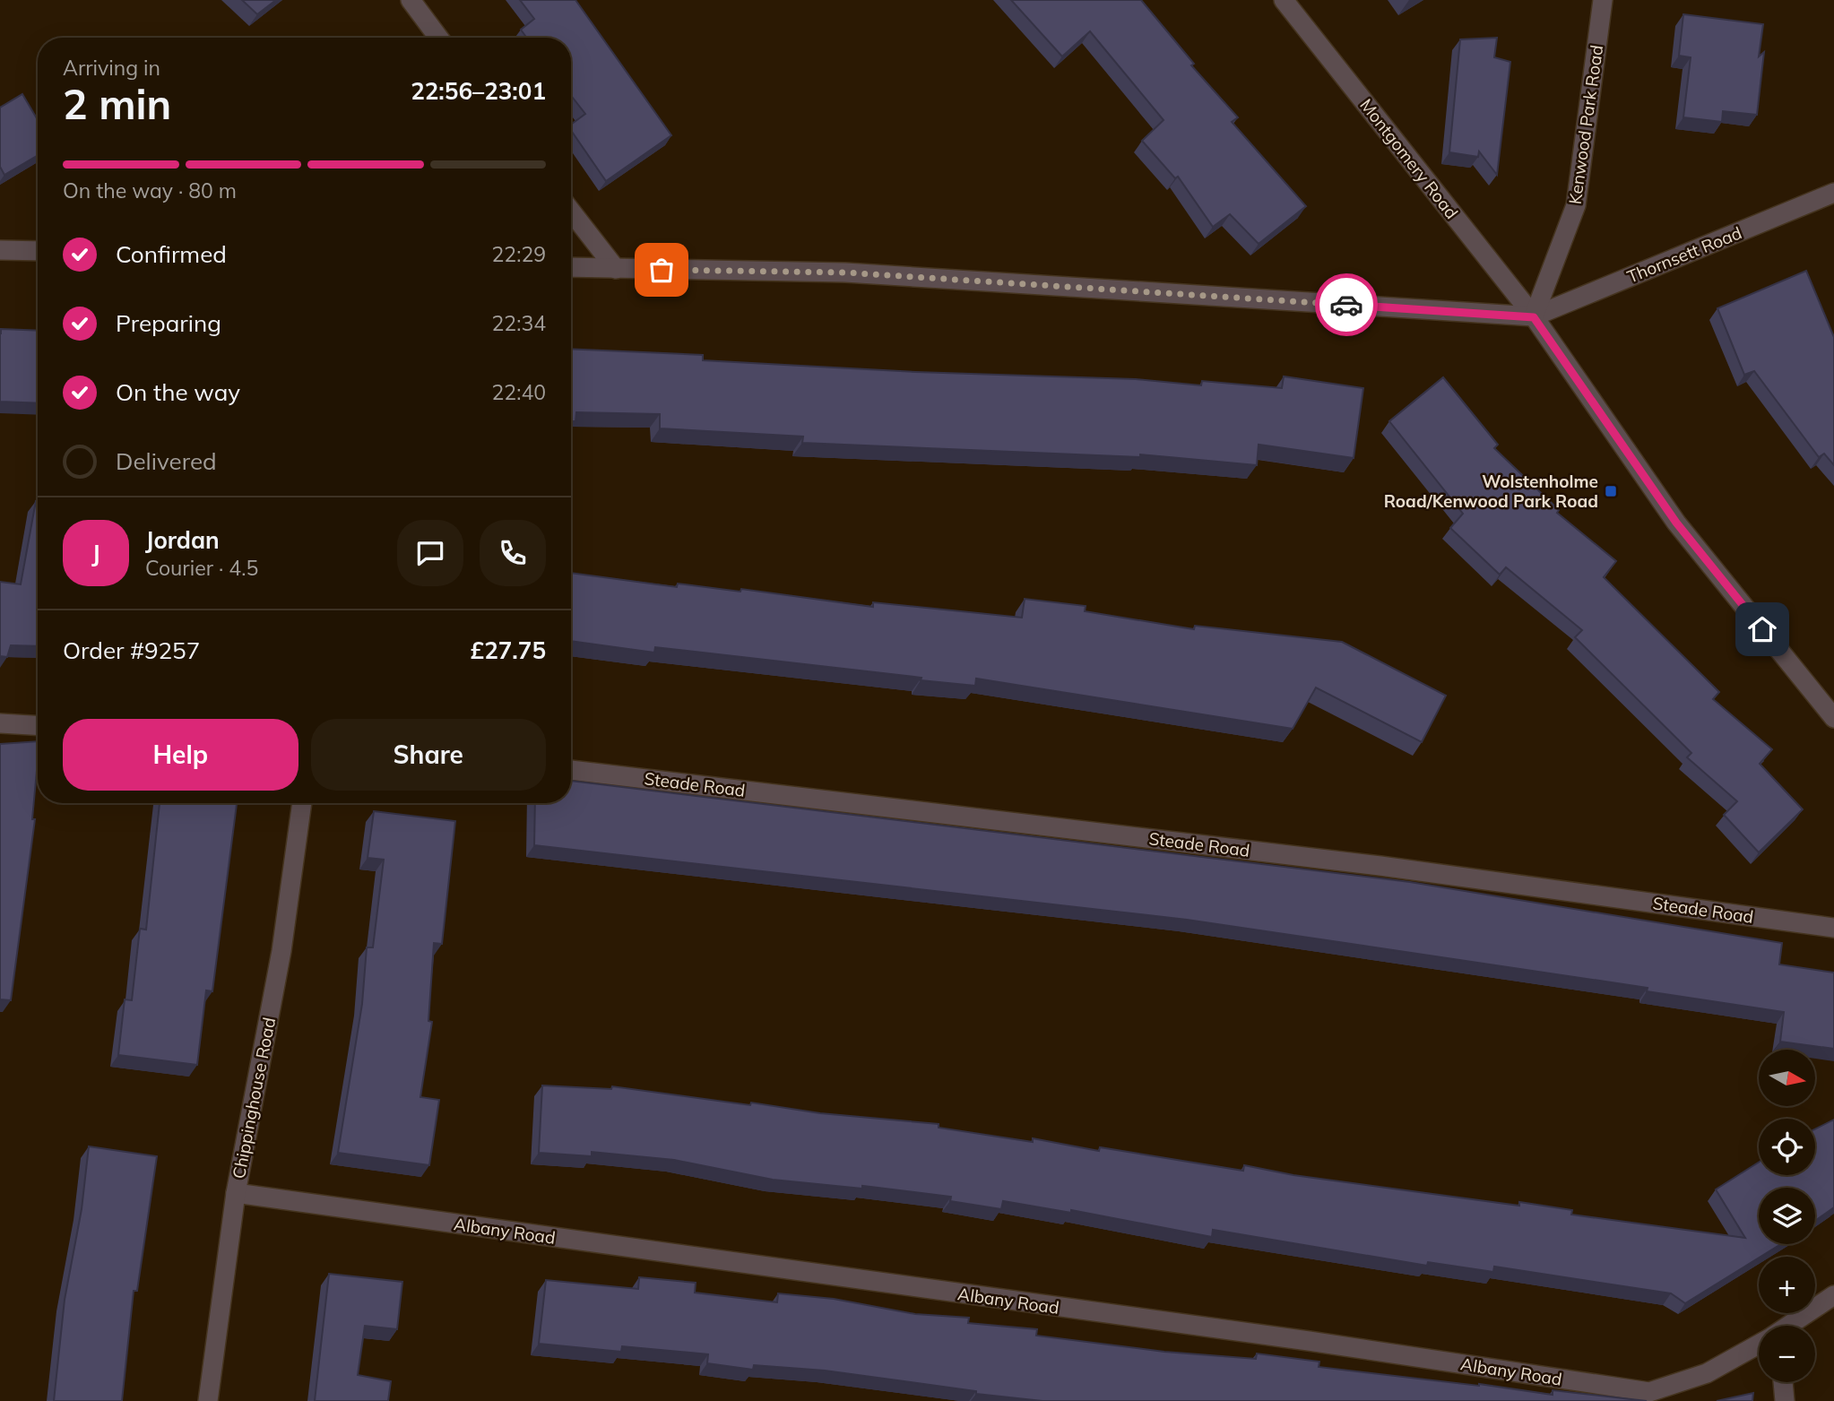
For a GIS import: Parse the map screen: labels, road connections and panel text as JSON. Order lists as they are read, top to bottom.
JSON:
{
  "streets": {
    "street": [
      "Kenwood Park Road",
      "Montgomery Road",
      "Thornsett Road",
      "Steade Road",
      "Chippinghouse Road",
      "Albany Road"
    ]
  },
  "crossings": [
    ["Kenwood Park Road", "Montgomery Road"],
    ["Kenwood Park Road", "Thornsett Road"],
    ["Montgomery Road", "Thornsett Road"],
    ["Chippinghouse Road", "Albany Road"]
  ],
  "places": {
    "transit": ["Wolstenholme Road/Kenwood Park Road"]
  },
  "north": "right",
  "page": {
    "heading": ["2 min", "Arriving in", "22:56–23:01"],
    "panel": [
      "Jordan",
      "Courier · 4.5",
      "Order #9257",
      "£27.75"
    ],
    "bar": "On the way · 80 m",
    "list": [
      ["Confirmed", "22:29"],
      ["Preparing", "22:34"],
      ["On the way", "22:40"],
      "Delivered"
    ],
    "round": "J",
    "buttons": ["Help", "Share"],
    "map_buttons": ["+", "−"]
  }
}
